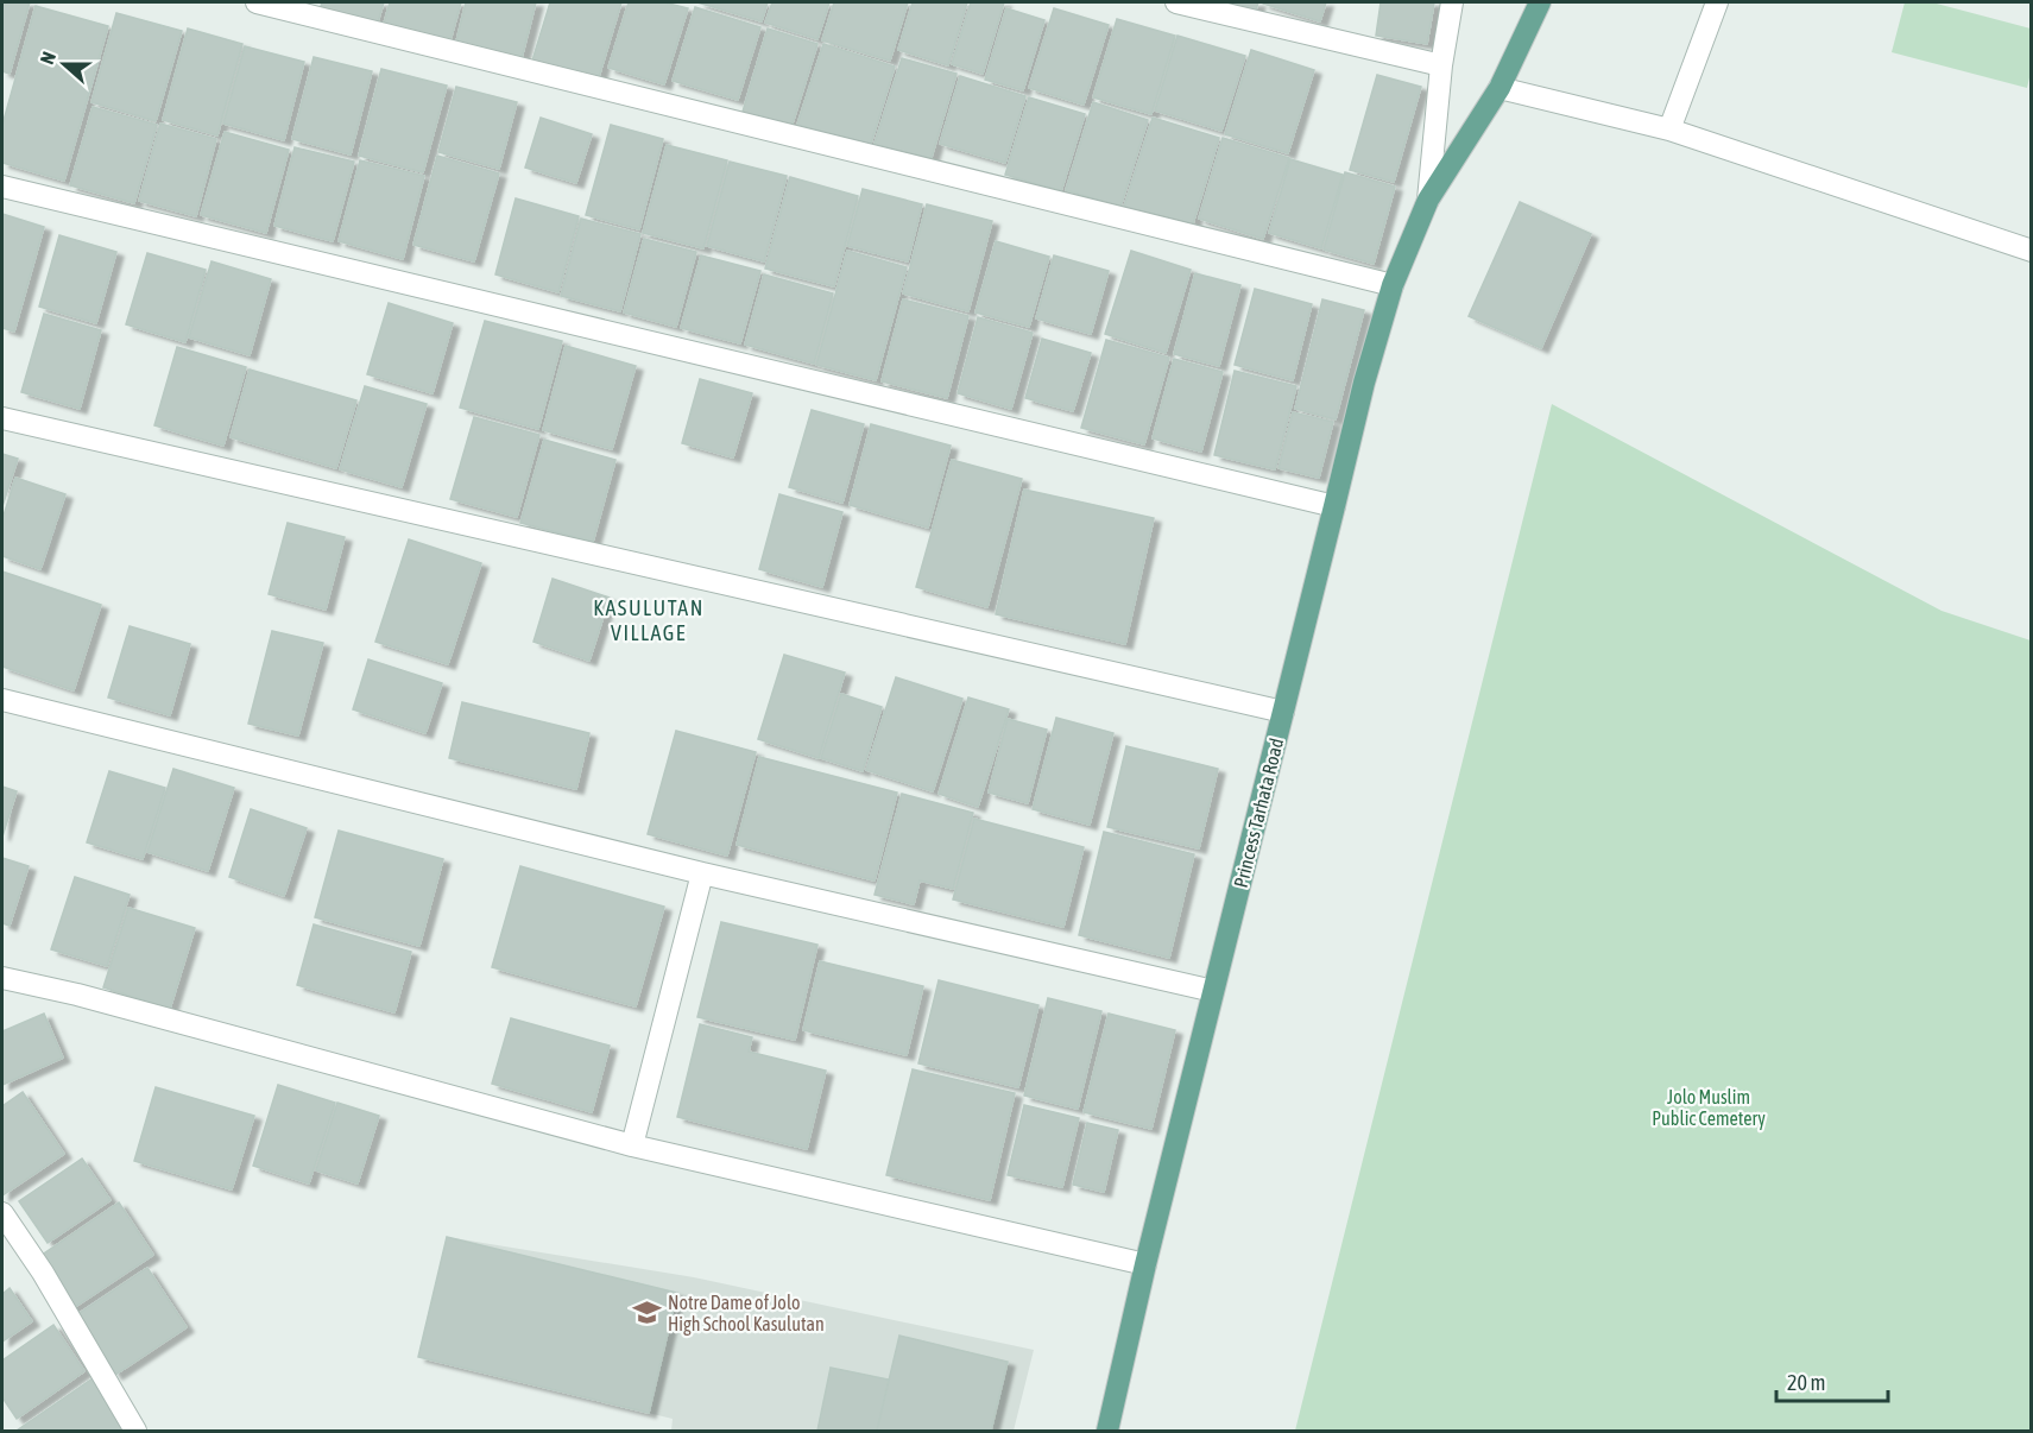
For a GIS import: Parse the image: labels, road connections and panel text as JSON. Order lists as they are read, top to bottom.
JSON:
{
  "streets": {
    "main road": ["Princess Tarhata Road"]
  },
  "districts": ["KASULUTAN VILLAGE"],
  "parks": ["Jolo Muslim Public Cemetery"],
  "places": {
    "school or university": ["Notre Dame of Jolo High School Kasulutan"]
  },
  "scale_bar": "20 m",
  "north": "left"
}
